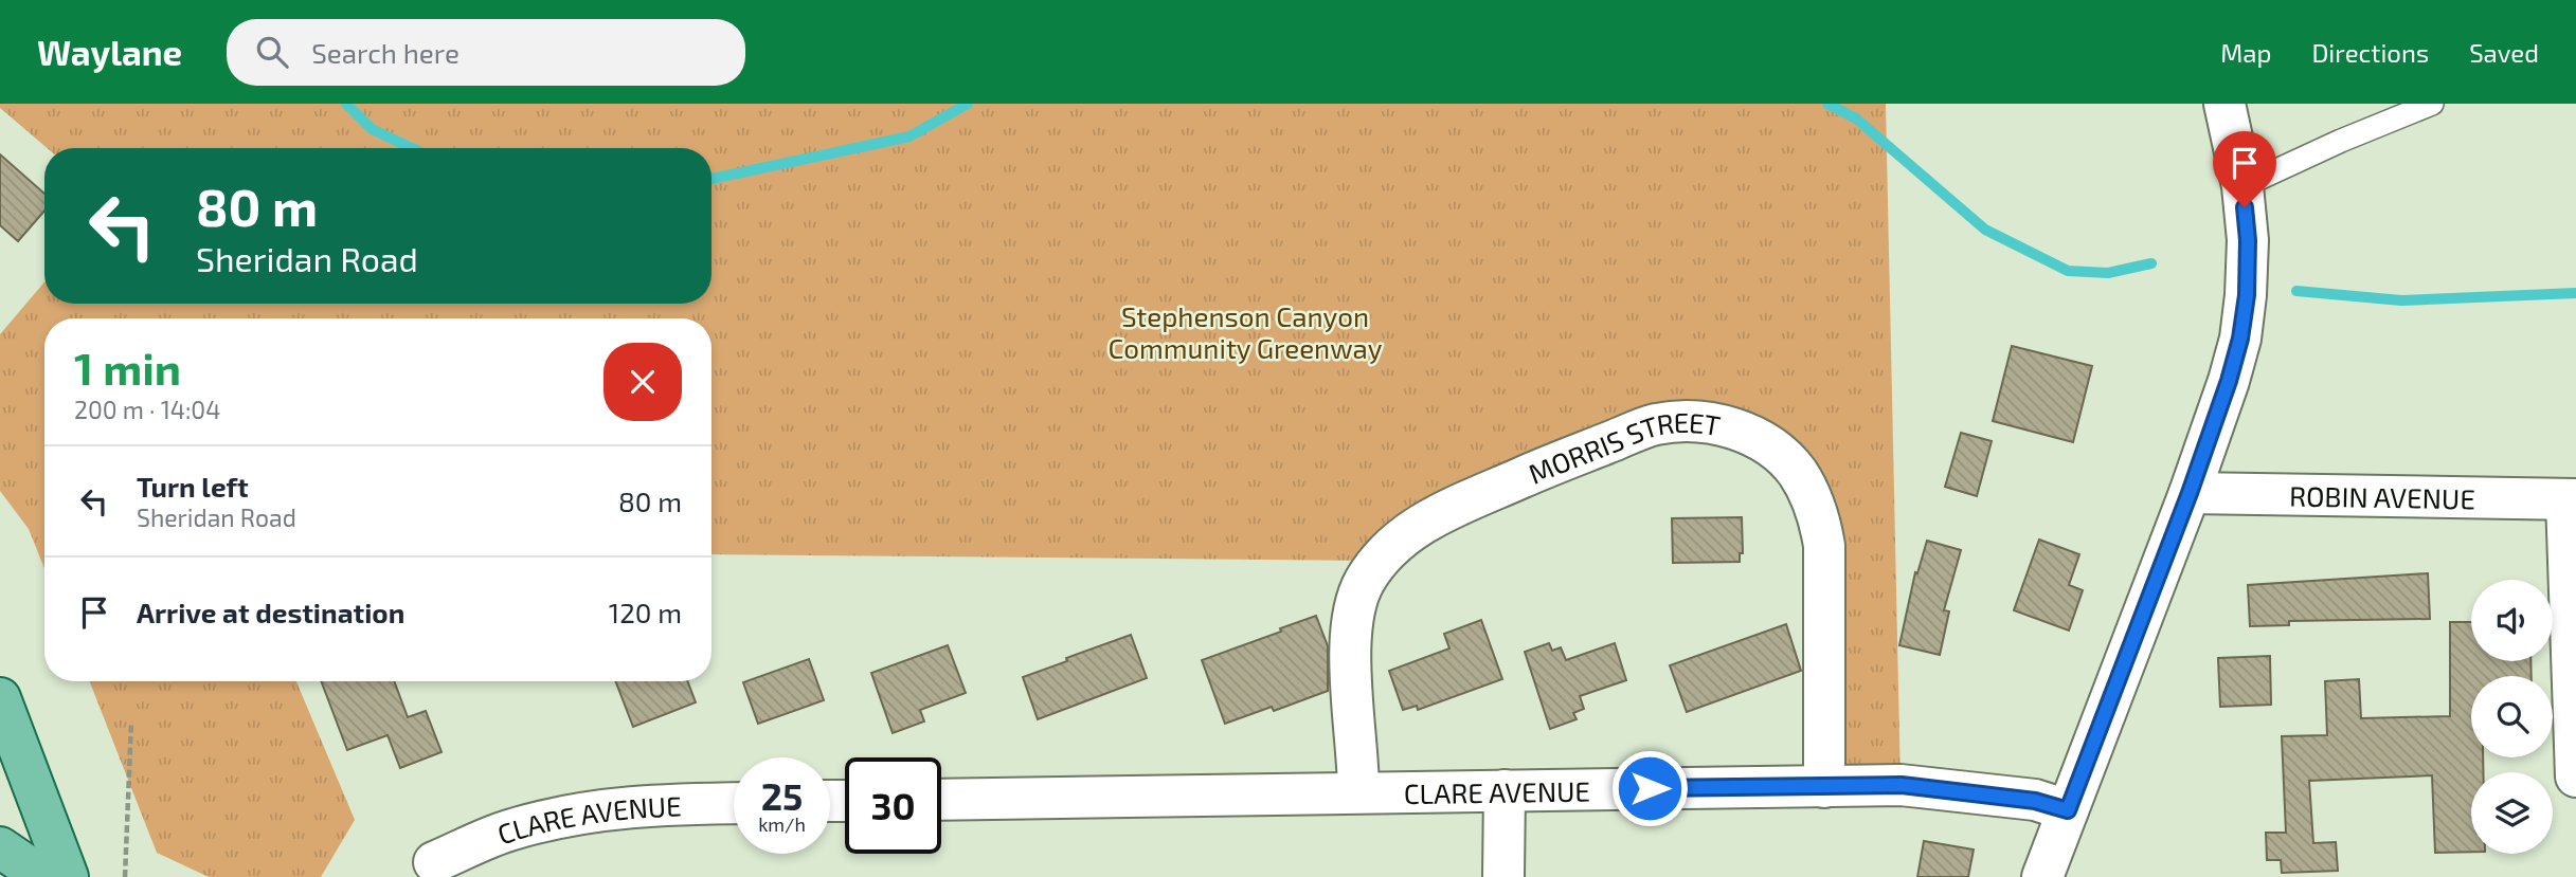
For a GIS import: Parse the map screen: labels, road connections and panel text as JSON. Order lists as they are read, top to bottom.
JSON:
{
  "streets": {
    "street": ["MORRIS STREET", "ROBIN AVENUE", "CLARE AVENUE"]
  },
  "crossings": [
    ["MORRIS STREET", "CLARE AVENUE"]
  ],
  "parks": ["Stephenson Canyon Community Greenway"],
  "page": {
    "header": "Waylane",
    "search": "Search here",
    "nav": ["Map", "Directions", "Saved"],
    "turn": ["80 m", "Sheridan Road"],
    "heading": ["1 min", "200 m · 14:04"],
    "list": [
      {
        "name": "Turn left",
        "note": "Sheridan Road",
        "value": "80 m"
      },
      {
        "name": "Arrive at destination",
        "value": "120 m"
      }
    ],
    "speed": "25 km/h",
    "limit": "30"
  }
}
